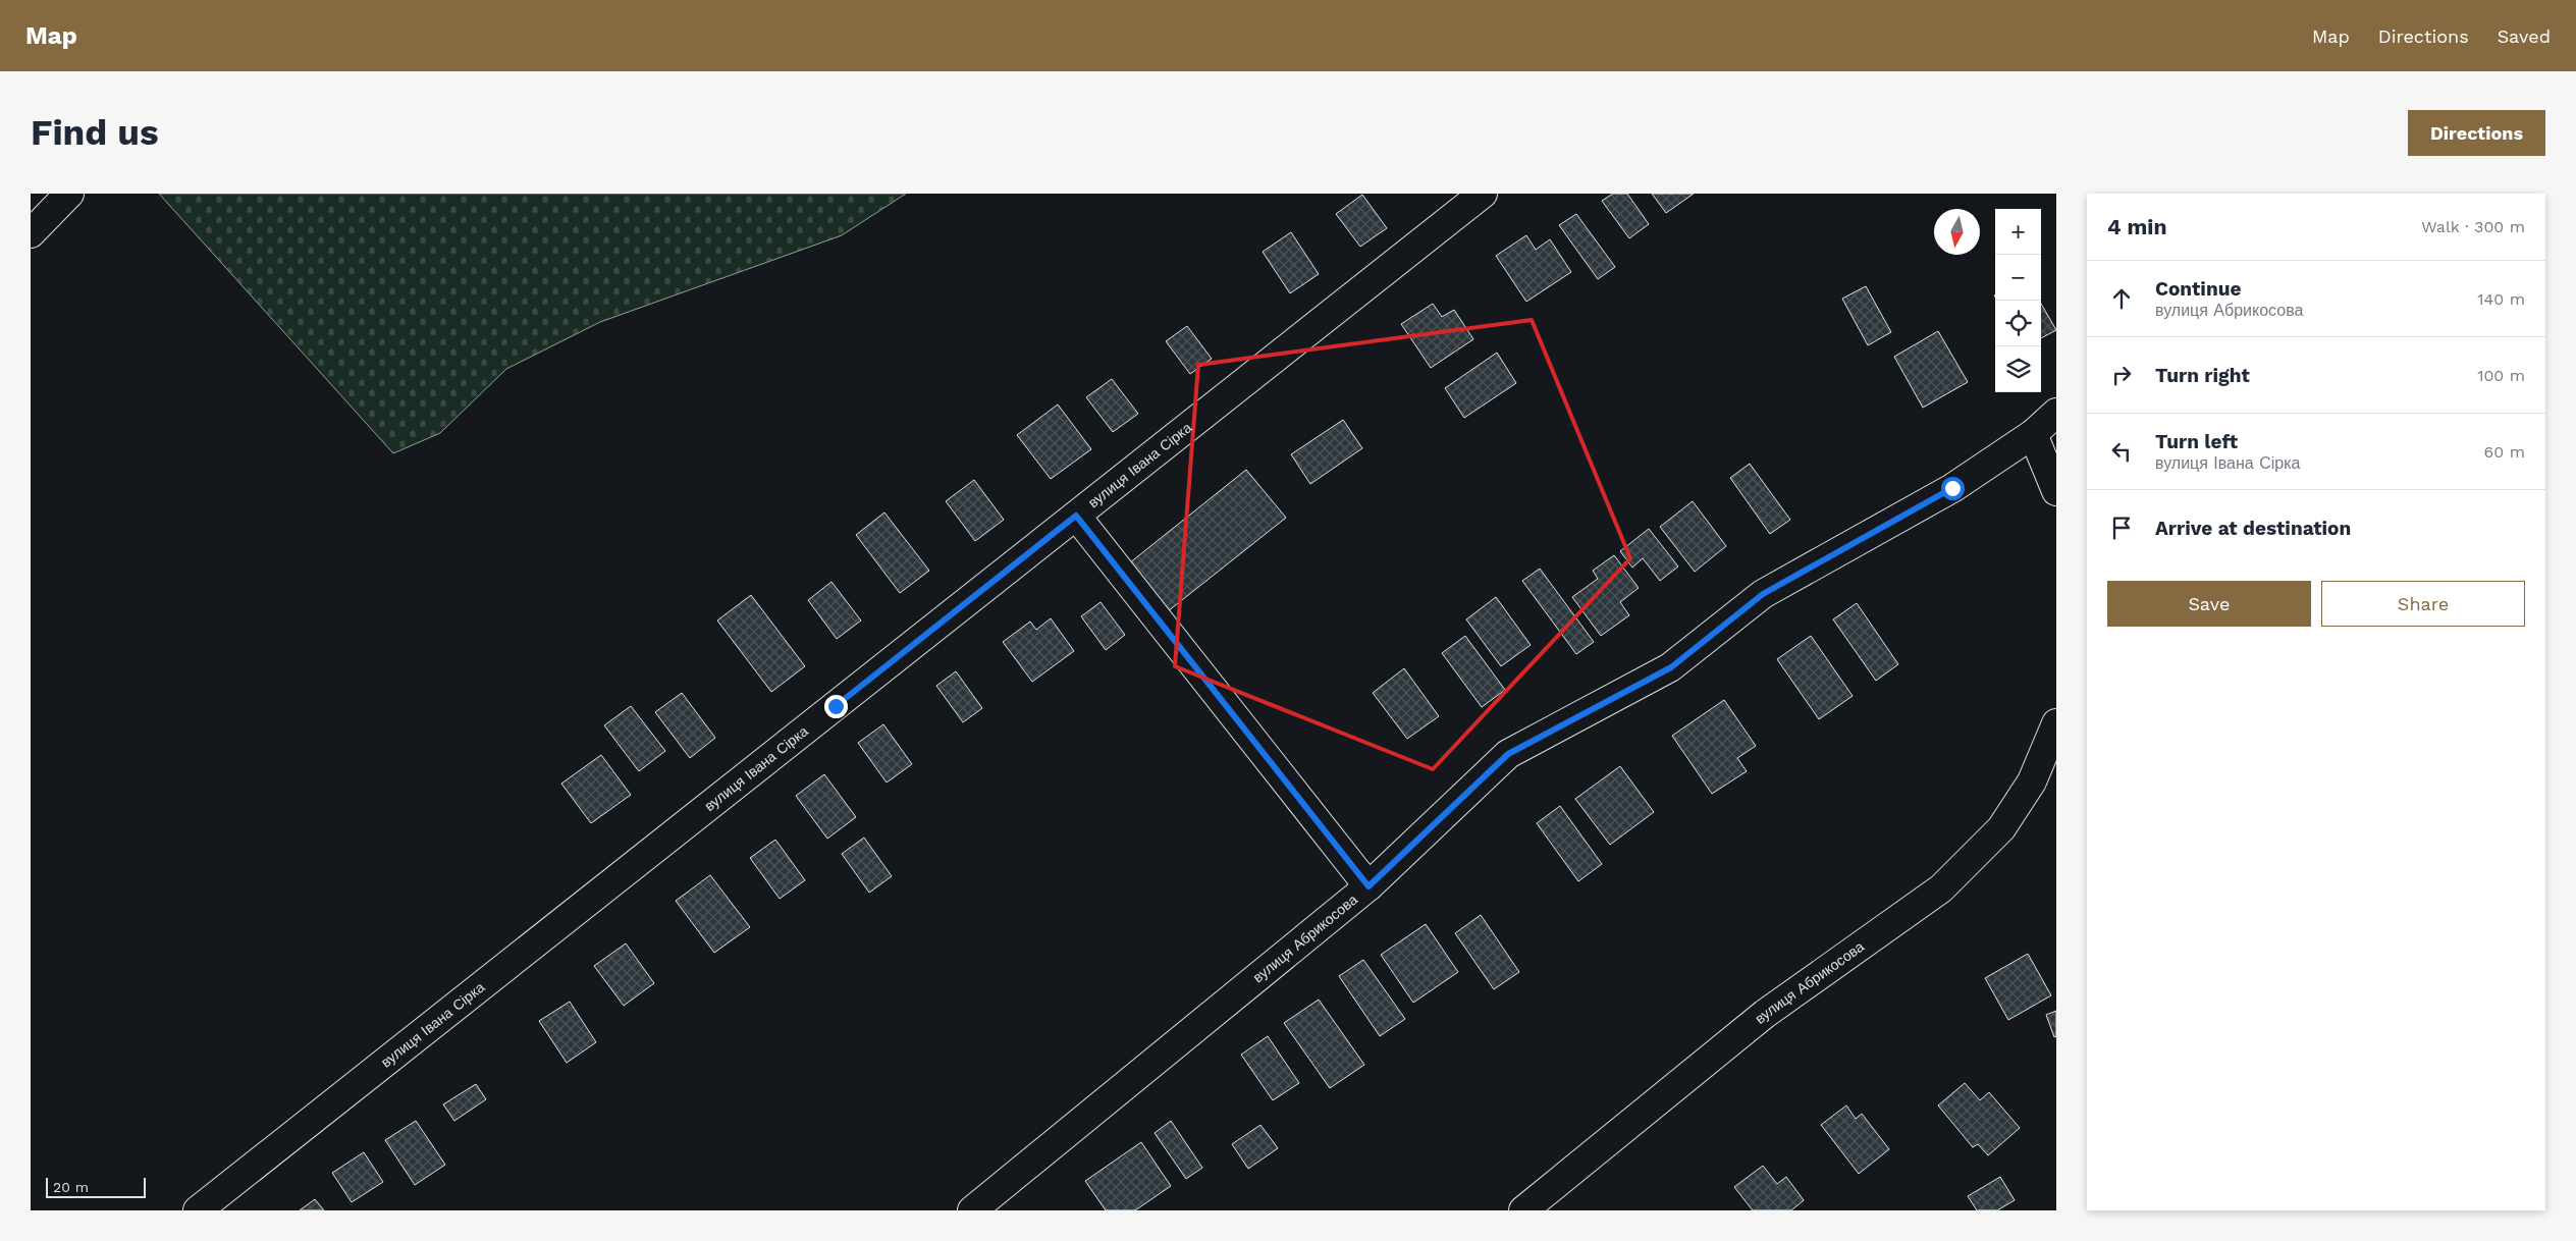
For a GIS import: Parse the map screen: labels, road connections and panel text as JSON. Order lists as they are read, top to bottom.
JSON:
{
  "streets": {
    "street": ["вулиця Івана Сірка", "вулиця Абрикосова"]
  },
  "scale_bar": "20 m",
  "north": "bottom",
  "page": {
    "header": "Map",
    "nav": ["Map", "Directions", "Saved"],
    "buttons": [
      "Directions",
      ["Save", "Share"]
    ],
    "title": "Find us",
    "heading": ["4 min", "Walk · 300 m"],
    "map_buttons": ["+", "−"],
    "list": [
      ["Continue", "вулиця Абрикосова", "140 m"],
      ["Turn right", "100 m"],
      ["Turn left", "вулиця Івана Сірка", "60 m"],
      "Arrive at destination"
    ],
    "scale": "20 m"
  }
}
